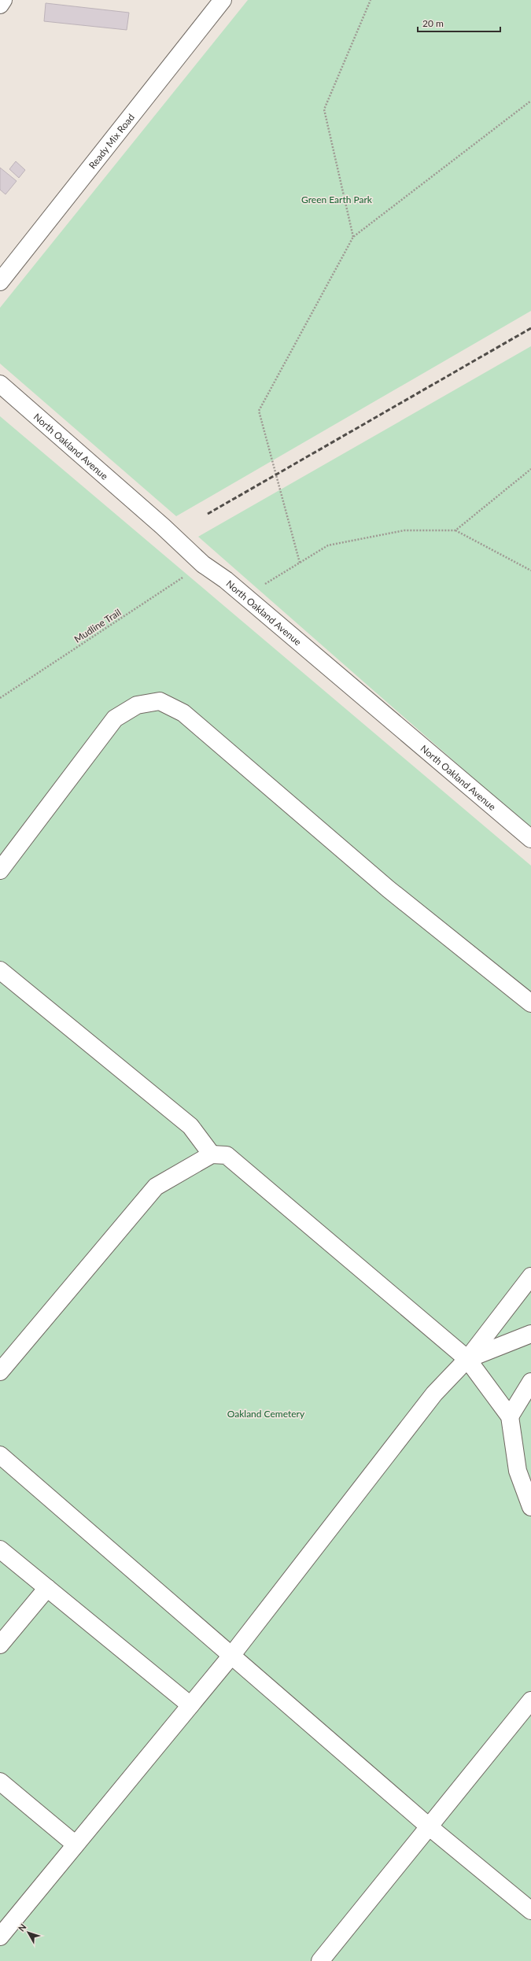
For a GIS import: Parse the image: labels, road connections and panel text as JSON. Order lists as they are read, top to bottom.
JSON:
{
  "streets": {
    "street": ["Ready Mix Road", "North Oakland Avenue"],
    "path": ["Mudline Trail"]
  },
  "crossings": [
    ["North Oakland Avenue", "Mudline Trail"]
  ],
  "parks": ["Green Earth Park", "Oakland Cemetery"],
  "scale_bar": "20 m",
  "north": "top left"
}
